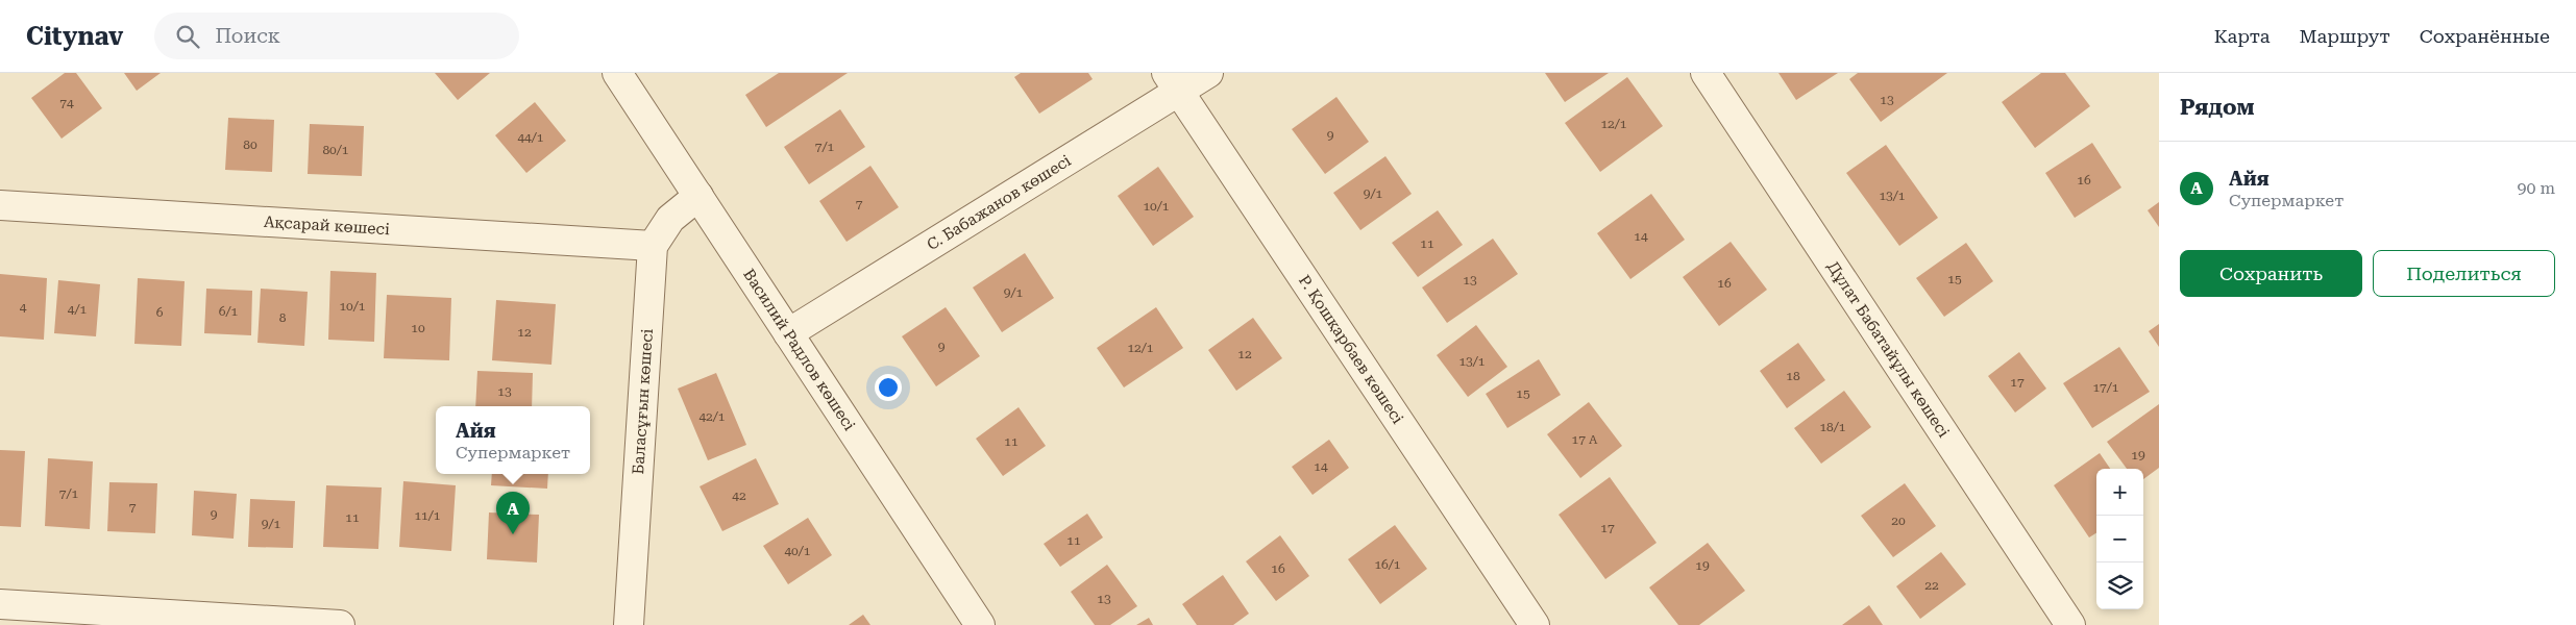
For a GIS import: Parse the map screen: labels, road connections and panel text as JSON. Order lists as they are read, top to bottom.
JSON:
{
  "streets": {
    "street": [
      "С. Бабажанов көшесі",
      "Ақсарай көшесі",
      "Василий Радлов көшесі",
      "Р. Қошқарбаев көшесі",
      "Дұлат Бабатайұлы көшесі",
      "Баласұғын көшесі"
    ]
  },
  "crossings": [
    ["С. Бабажанов көшесі", "Василий Радлов көшесі"],
    ["С. Бабажанов көшесі", "Р. Қошқарбаев көшесі"],
    ["Ақсарай көшесі", "Баласұғын көшесі"],
    ["Василий Радлов көшесі", "Баласұғын көшесі"]
  ],
  "house_numbers": [
    "13",
    "74",
    "12/1",
    "9",
    "44/1",
    "80",
    "7/1",
    "80/1",
    "16",
    "9/1",
    "13/1",
    "7",
    "10/1",
    "14",
    "11",
    "15",
    "13",
    "16",
    "9/1",
    "10/1",
    "4",
    "4/1",
    "6/1",
    "6",
    "8",
    "10",
    "12",
    "9",
    "12/1",
    "12",
    "13/1",
    "18",
    "17",
    "17/1",
    "13",
    "15",
    "42/1",
    "18/1",
    "17 А",
    "11",
    "19",
    "14",
    "7/1",
    "42",
    "7",
    "9",
    "11/1",
    "11",
    "20",
    "9/1",
    "17",
    "11",
    "40/1",
    "16/1",
    "19",
    "16",
    "22",
    "13"
  ],
  "page": {
    "header": "Citynav",
    "search": "Поиск",
    "nav": ["Карта", "Маршрут", "Сохранённые"],
    "heading": "Рядом",
    "list": [
      {
        "mark": "A",
        "name": "Айя",
        "note": "Супермаркет",
        "value": "90 m"
      }
    ],
    "buttons": ["Сохранить", "Поделиться"],
    "popup": ["Айя", "Супермаркет"],
    "map_buttons": ["+", "−"],
    "pins": "A"
  }
}
